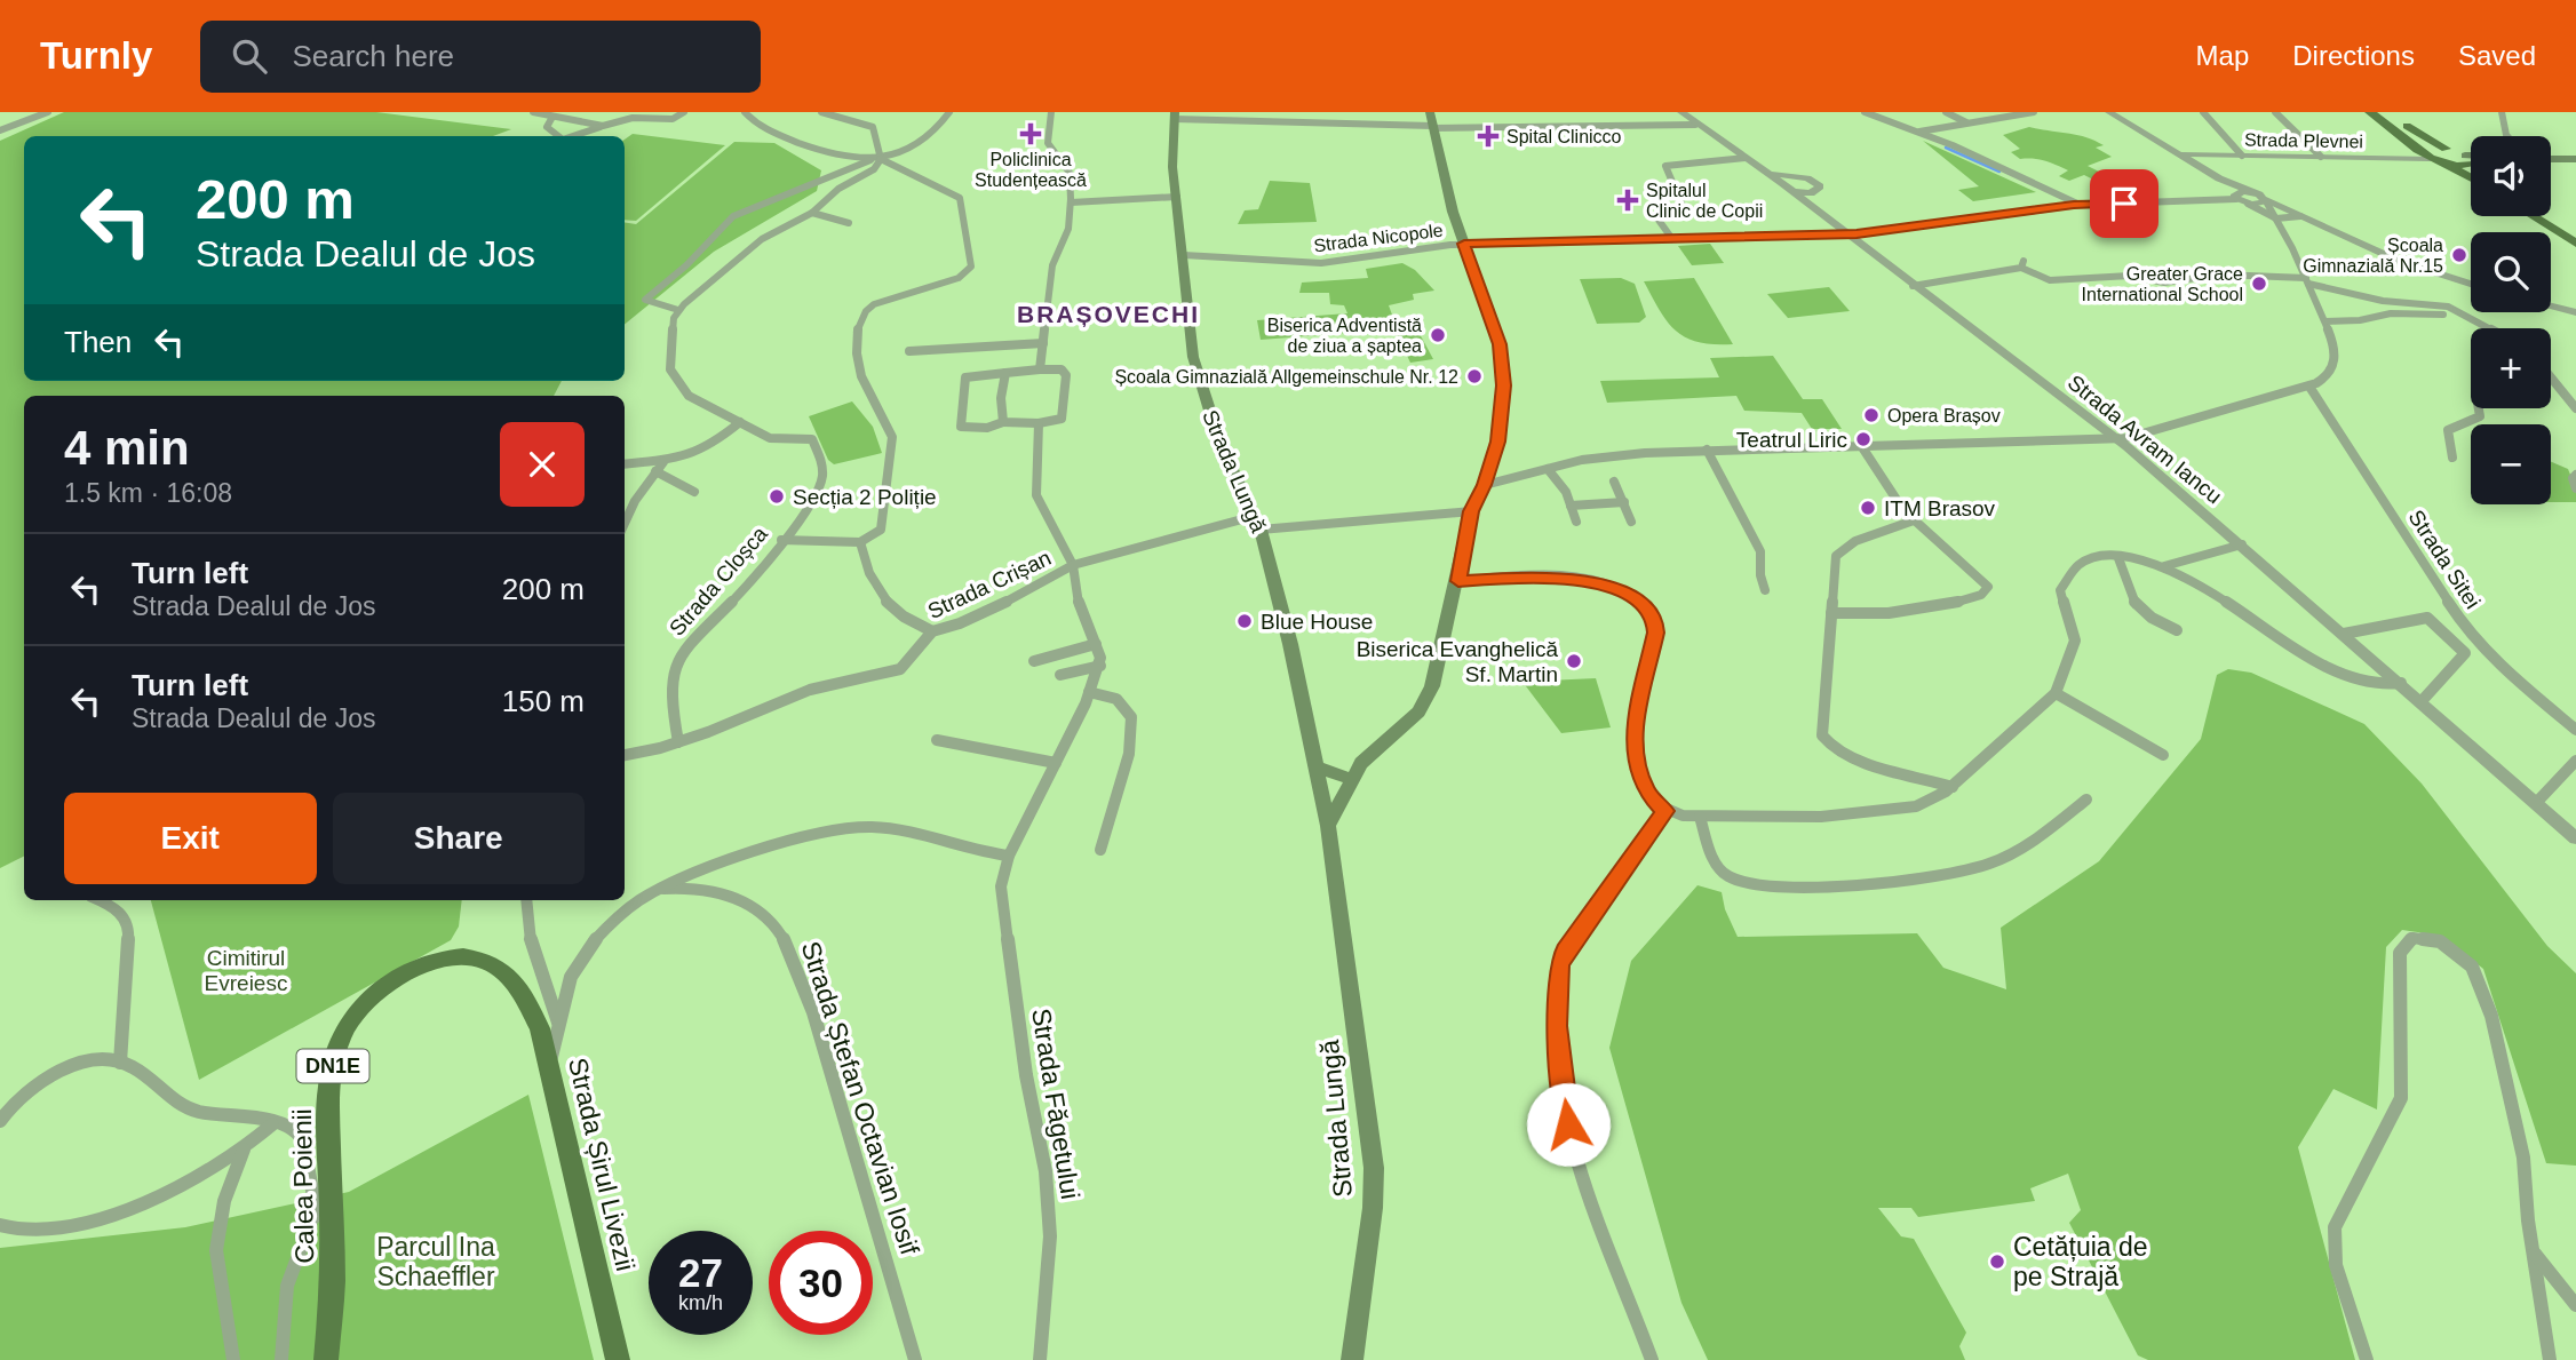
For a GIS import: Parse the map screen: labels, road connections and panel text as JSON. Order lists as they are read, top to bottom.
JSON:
{
  "streets": {
    "main road": [
      "Strada Lungă",
      "DN1E",
      "Strada Șirul Livezii",
      "Calea Poienii"
    ],
    "street": [
      "Strada Plevnei",
      "Strada Nicopole",
      "Strada Avram Iancu",
      "Strada Sitei",
      "Strada Cloșca",
      "Strada Crișan",
      "Strada Ștefan Octavian Iosif",
      "Strada Făgetului"
    ]
  },
  "crossings": [
    ["Strada Nicopole", "Strada Avram Iancu"],
    ["Strada Nicopole", "Strada Lungă"],
    ["Strada Lungă", "Strada Crișan"],
    ["Strada Cloșca", "Strada Crișan"],
    ["Strada Șirul Livezii", "Calea Poienii"]
  ],
  "districts": ["BRAȘOVECHI"],
  "parks": ["Cimitirul Evreiesc", "Parcul Ina Schaeffler"],
  "places": {
    "health": ["Policlinica Studențească", "Spital Clinicco", "Spitalul Clinic de Copii"],
    "other": [
      "Școala Gimnazială Nr.15",
      "Greater Grace International School",
      "Biserica Adventistă de ziua a șaptea",
      "Școala Gimnazială Allgemeinschule Nr. 12",
      "Opera Brașov",
      "Teatrul Liric",
      "Secția 2 Poliție",
      "ITM Brasov",
      "Blue House",
      "Biserica Evanghelică Sf. Martin",
      "Cetățuia de pe Strajă"
    ]
  },
  "page": {
    "header": "Turnly",
    "search": "Search here",
    "nav": ["Map", "Directions", "Saved"],
    "map_buttons": ["+", "−"],
    "turn": ["200 m", "Strada Dealul de Jos"],
    "then": "Then",
    "heading": ["4 min", "1.5 km · 16:08"],
    "list": [
      {
        "name": "Turn left",
        "note": "Strada Dealul de Jos",
        "value": "200 m"
      },
      {
        "name": "Turn left",
        "note": "Strada Dealul de Jos",
        "value": "150 m"
      }
    ],
    "buttons": ["Exit", "Share"],
    "speed": "27 km/h",
    "limit": "30"
  }
}
